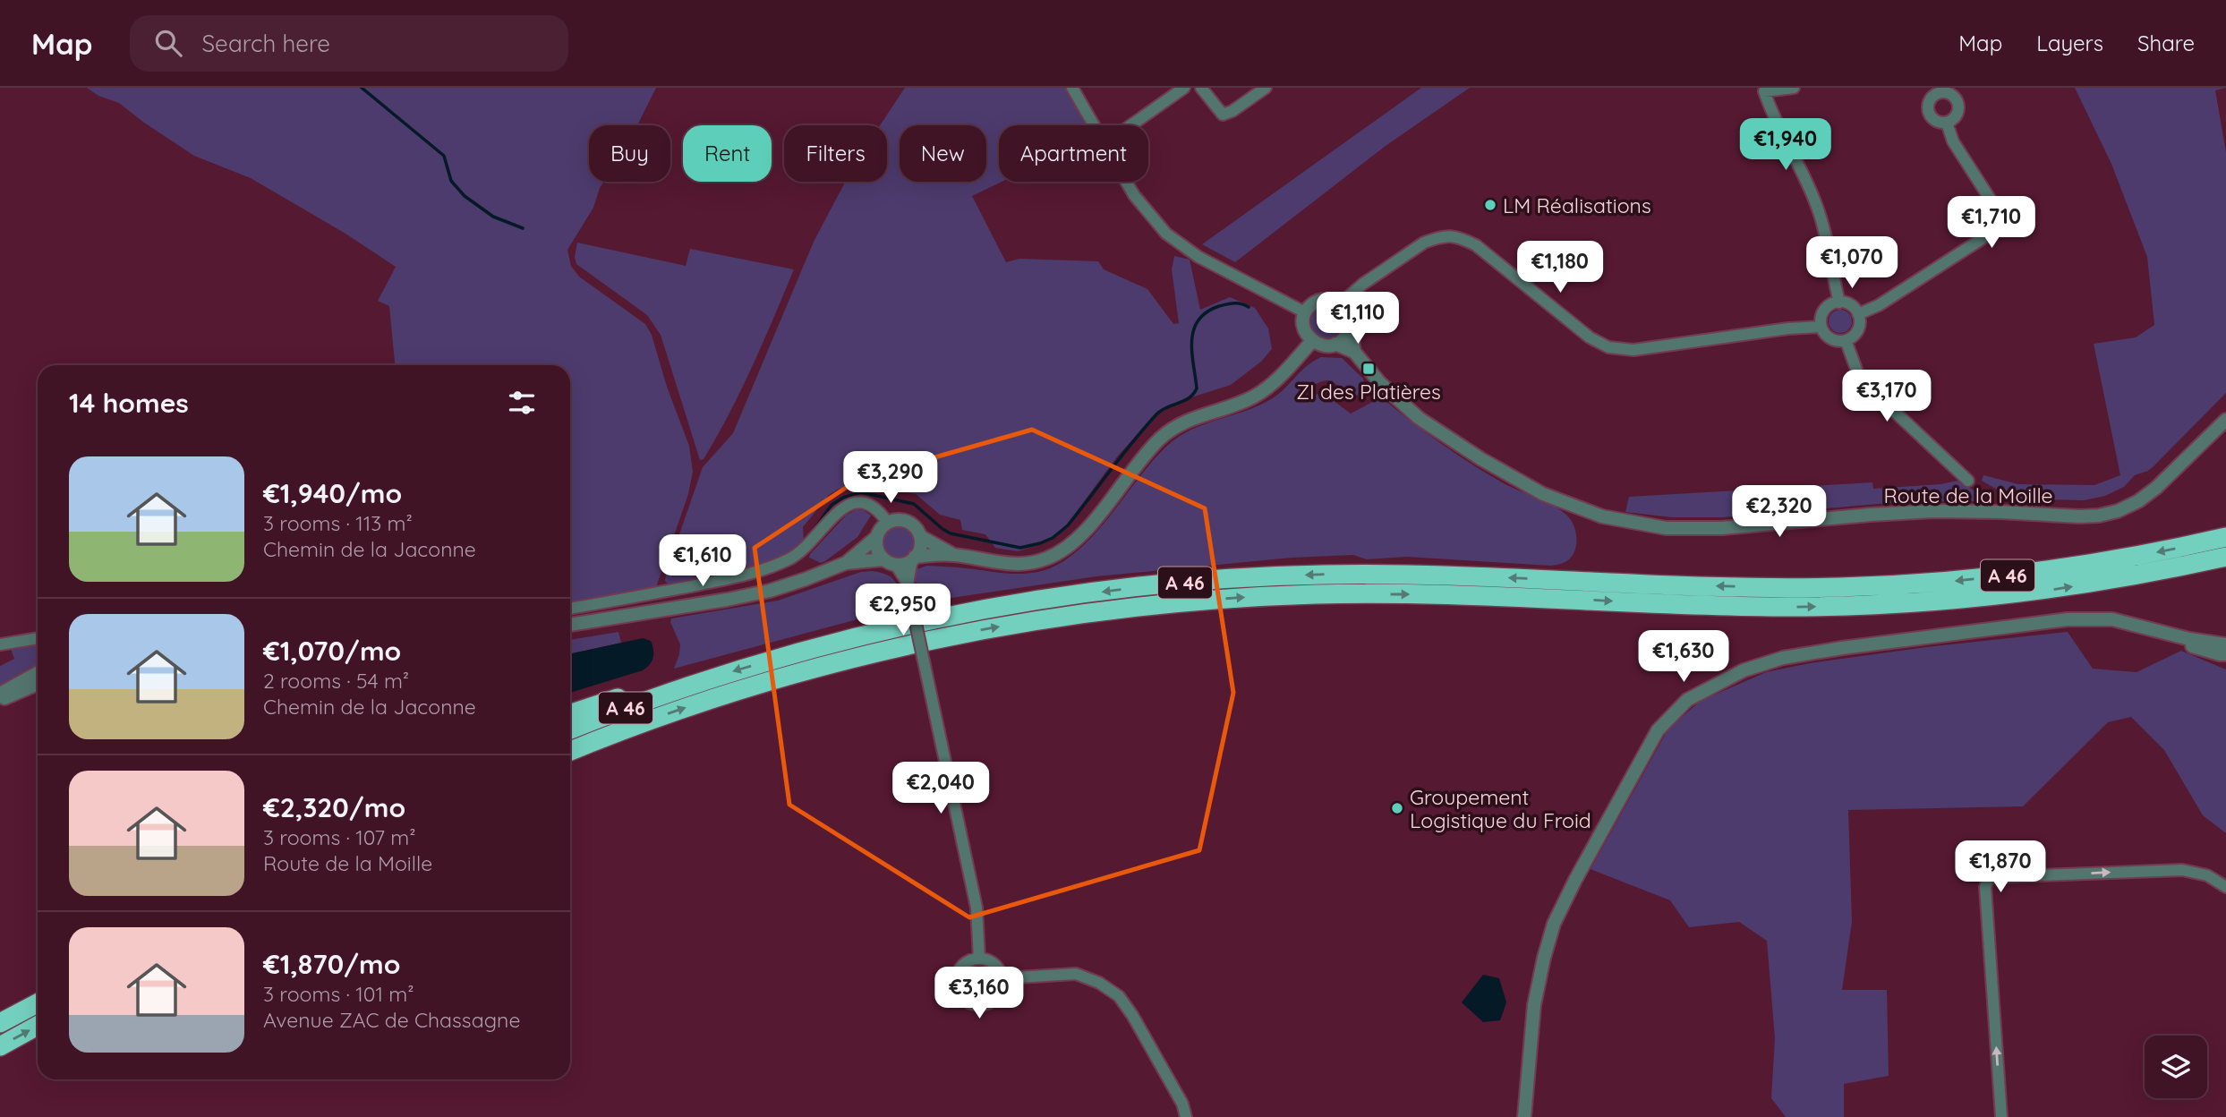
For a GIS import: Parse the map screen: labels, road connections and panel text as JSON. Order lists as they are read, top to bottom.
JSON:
{
  "streets": {
    "highway": ["A 46"],
    "street": ["Route de la Moille"]
  },
  "places": {
    "other": ["LM Réalisations", "Groupement Logistique du Froid"],
    "transit": ["ZI des Platières"]
  },
  "page": {
    "header": "Map",
    "search": "Search here",
    "nav": ["Map", "Layers", "Share"],
    "price": [
      "€1,940",
      "€1,710",
      "€1,070",
      "€1,180",
      "€1,110",
      "€3,170",
      "€3,290",
      "€2,320",
      "€1,610",
      "€2,950",
      "€1,630",
      "€2,040",
      "€1,870",
      "€3,160"
    ],
    "chip": [
      "Buy",
      "Rent",
      "Filters",
      "New",
      "Apartment"
    ],
    "heading": "14 homes",
    "list": [
      {
        "name": "€1,940/mo",
        "note": "3 rooms · 113 m² · Chemin de la Jaconne"
      },
      {
        "name": "€1,070/mo",
        "note": "2 rooms · 54 m² · Chemin de la Jaconne"
      },
      {
        "name": "€2,320/mo",
        "note": "3 rooms · 107 m² · Route de la Moille"
      },
      {
        "name": "€1,870/mo",
        "note": "3 rooms · 101 m² · Avenue ZAC de Chassagne"
      }
    ]
  }
}
